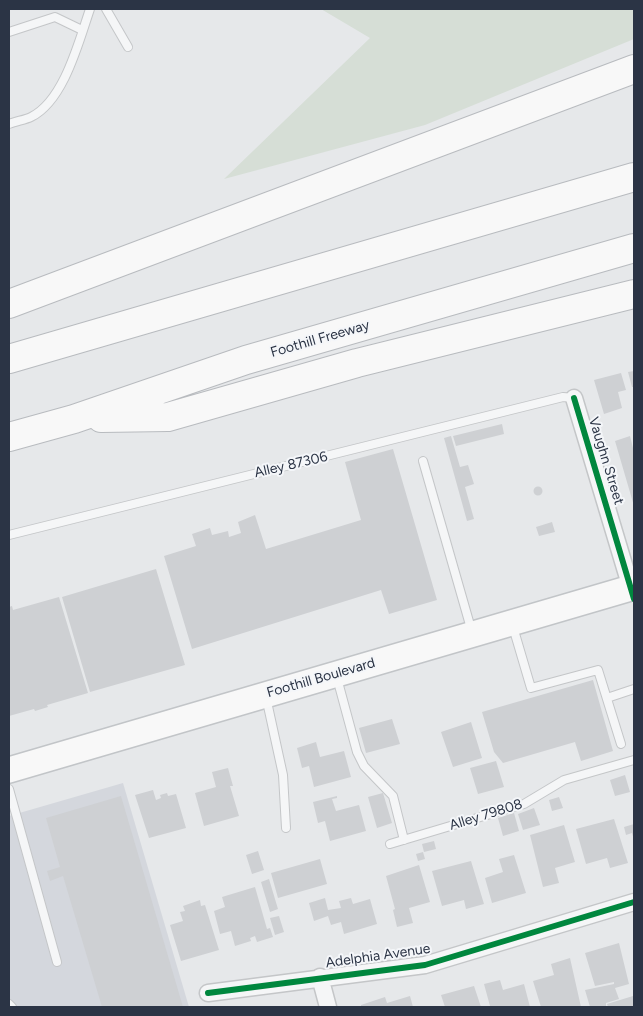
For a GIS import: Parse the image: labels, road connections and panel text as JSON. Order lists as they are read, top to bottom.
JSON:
{
  "streets": {
    "highway": ["Foothill Freeway"],
    "main road": ["Foothill Boulevard"],
    "street": ["Vaughn Street", "Adelphia Avenue"],
    "lane": ["Alley 87306", "Alley 79808"]
  },
  "crossings": [
    ["Vaughn Street", "Alley 87306"],
    ["Vaughn Street", "Foothill Boulevard"]
  ]
}
